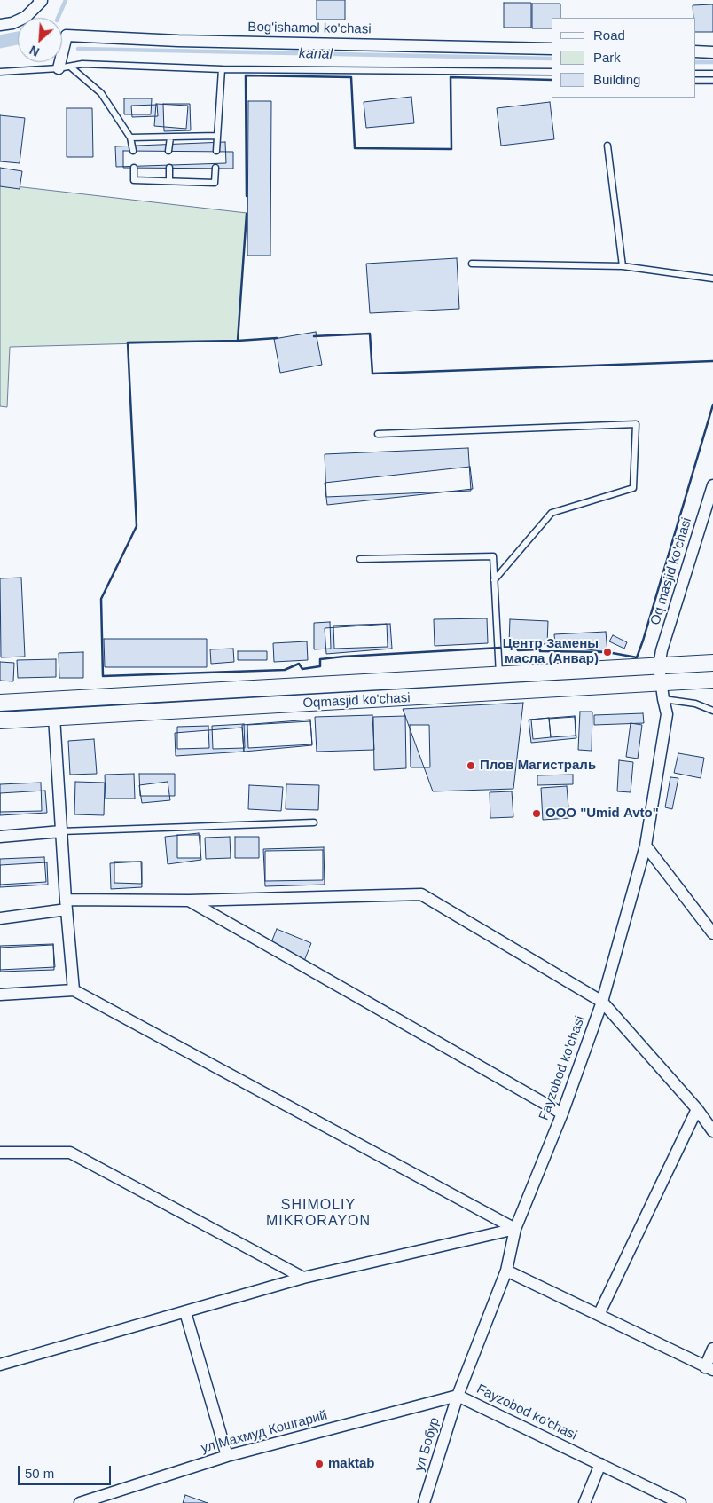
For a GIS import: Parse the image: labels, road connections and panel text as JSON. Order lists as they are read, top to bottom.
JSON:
{
  "streets": {
    "main road": ["Oqmasjid ko'chasi"],
    "street": [
      "Bog'ishamol ko'chasi",
      "Oq masjid ko'chasi",
      "Fayzobod ko'chasi",
      "ул Махмуд Кошгарий",
      "ул Бобур"
    ]
  },
  "crossings": [
    ["Oq masjid ko'chasi", "Oqmasjid ko'chasi"],
    ["Oq masjid ko'chasi", "Fayzobod ko'chasi"],
    ["Oqmasjid ko'chasi", "Fayzobod ko'chasi"],
    ["Fayzobod ko'chasi", "ул Махмуд Кошгарий"],
    ["Fayzobod ko'chasi", "ул Бобур"],
    ["ул Махмуд Кошгарий", "ул Бобур"]
  ],
  "districts": ["SHIMOLIY MIKRORAYON"],
  "water": ["kanal"],
  "places": [
    "Центр Замены масла (Анвар)",
    "Плов Магистраль",
    "ООО \"Umid Avto\"",
    "maktab"
  ],
  "legend": ["Road", "Park", "Building"],
  "scale_bar": "50 m",
  "north": "bottom left"
}
